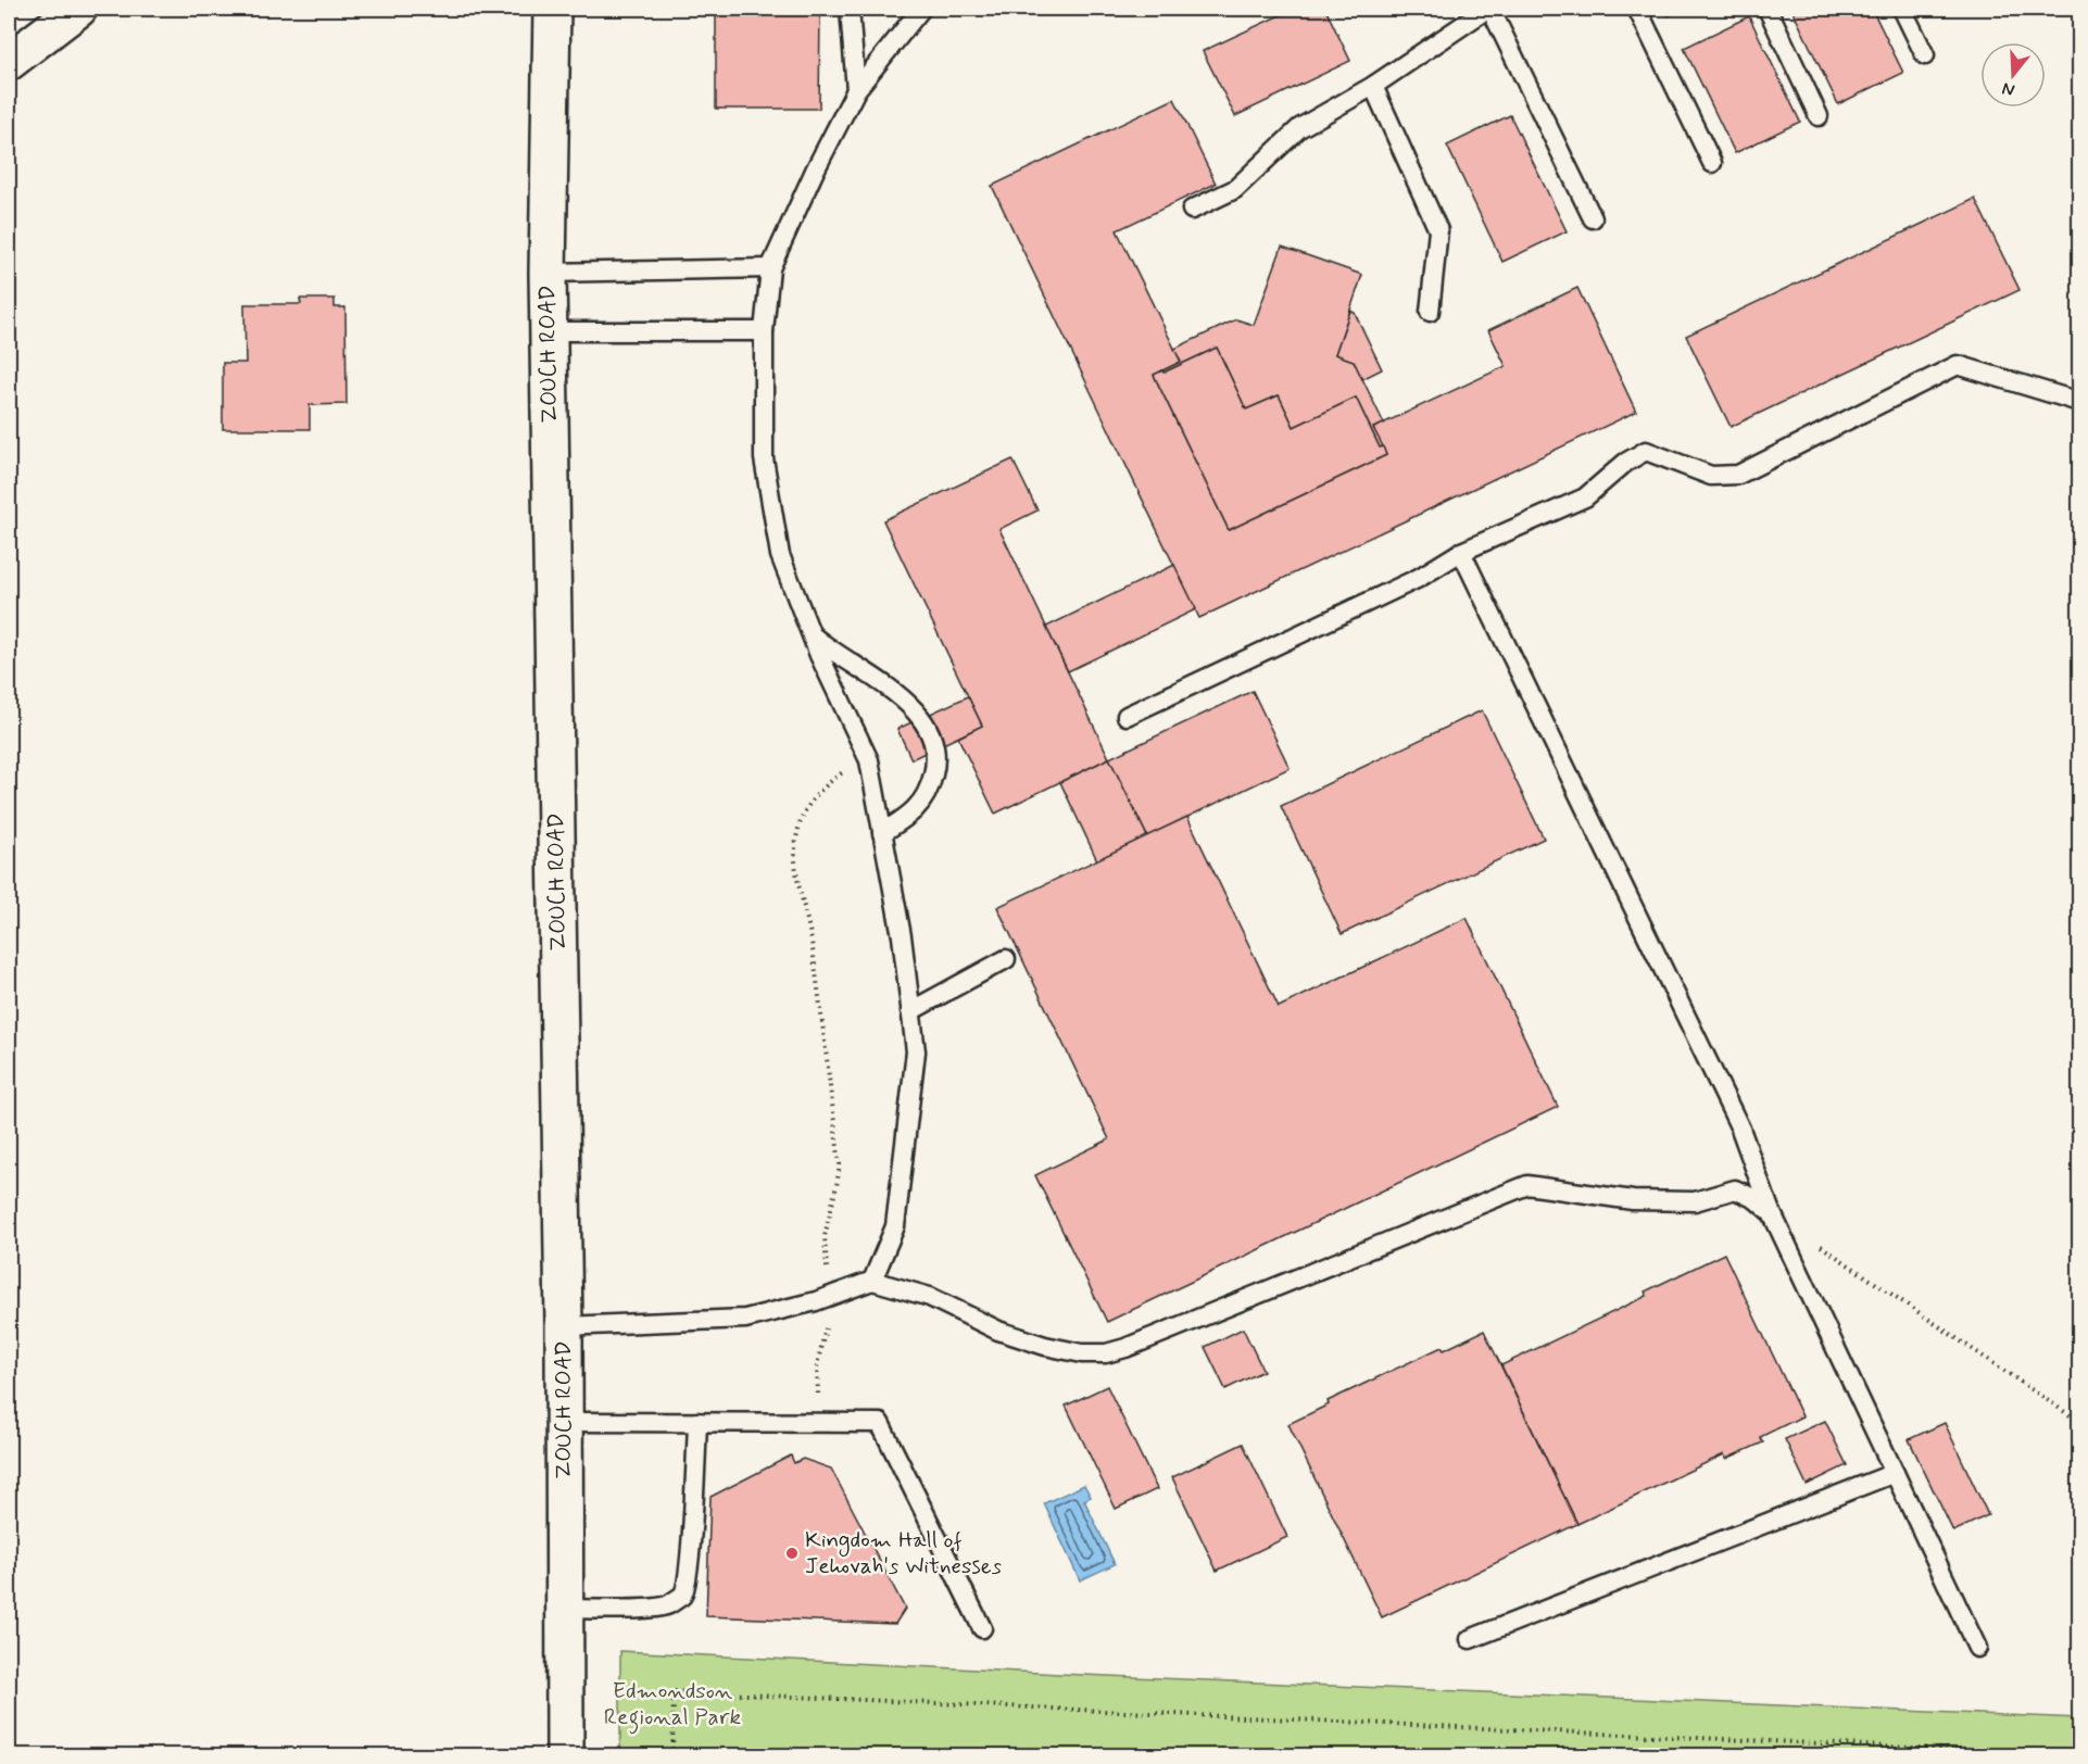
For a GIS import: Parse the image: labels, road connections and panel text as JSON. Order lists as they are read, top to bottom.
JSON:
{
  "streets": {
    "street": ["ZOUCH ROAD"]
  },
  "parks": ["Edmondson Regional Park"],
  "places": ["Kingdom Hall of Jehovah's Witnesses"],
  "north": "bottom"
}
